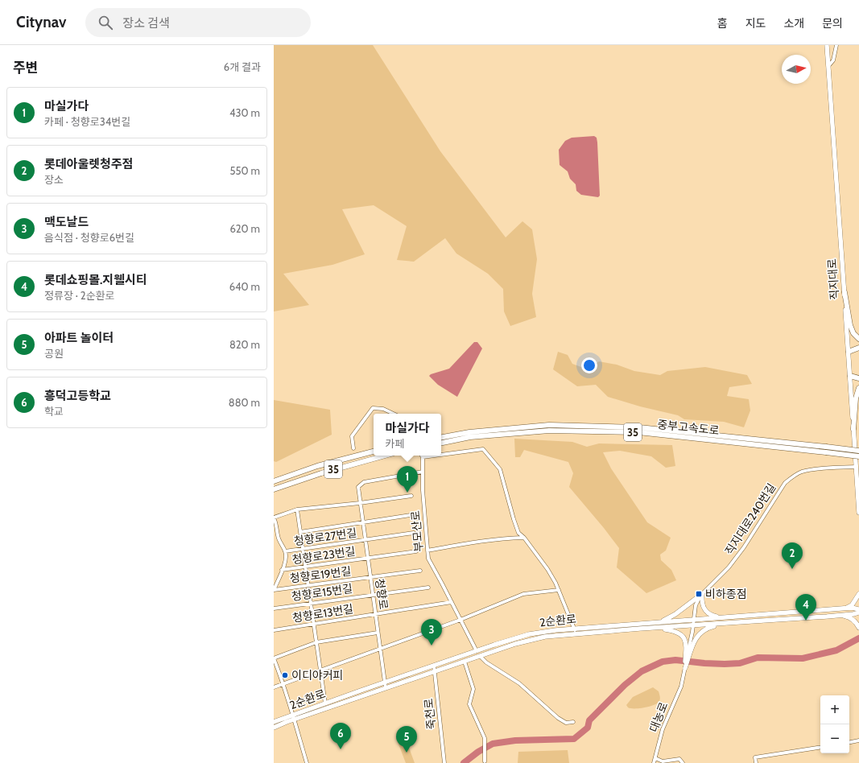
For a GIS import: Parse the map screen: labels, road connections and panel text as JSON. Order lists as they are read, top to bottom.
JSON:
{
  "streets": {
    "highway": ["중부고속도로", "35"],
    "main road": ["직지대로", "2순환로"],
    "street": [
      "직지대로240번길",
      "부모산로",
      "청향로27번길",
      "청향로23번길",
      "청향로19번길",
      "청향로15번길",
      "청향로",
      "청향로13번길",
      "죽천로",
      "대농로"
    ]
  },
  "crossings": [
    ["직지대로", "직지대로240번길"],
    ["직지대로240번길", "2순환로"],
    ["부모산로", "청향로"],
    ["부모산로", "청향로13번길"],
    ["부모산로", "2순환로"],
    ["청향로27번길", "청향로"],
    ["청향로23번길", "청향로"],
    ["청향로19번길", "청향로"],
    ["청향로15번길", "청향로"],
    ["청향로", "청향로13번길"],
    ["청향로", "2순환로"],
    ["2순환로", "죽천로"]
  ],
  "places": {
    "transit": ["비하종점"],
    "other": ["이디야커피"]
  },
  "north": "right",
  "page": {
    "header": "Citynav",
    "search": "장소 검색",
    "nav": [
      "홈",
      "지도",
      "소개",
      "문의"
    ],
    "heading": ["주변", "6개 결과"],
    "list": [
      {
        "mark": "1",
        "name": "마실가다",
        "note": "카페 · 청향로34번길",
        "value": "430 m"
      },
      {
        "mark": "2",
        "name": "롯데아울렛청주점",
        "note": "장소",
        "value": "550 m"
      },
      {
        "mark": "3",
        "name": "맥도날드",
        "note": "음식점 · 청향로6번길",
        "value": "620 m"
      },
      {
        "mark": "4",
        "name": "롯데쇼핑몰.지웰시티",
        "note": "정류장 · 2순환로",
        "value": "640 m"
      },
      {
        "mark": "5",
        "name": "아파트 놀이터",
        "note": "공원",
        "value": "820 m"
      },
      {
        "mark": "6",
        "name": "흥덕고등학교",
        "note": "학교",
        "value": "880 m"
      }
    ],
    "popup": ["마실가다", "카페"],
    "pins": [
      "1",
      "2",
      "4",
      "3",
      "6",
      "5"
    ],
    "map_buttons": ["+", "−"]
  }
}
